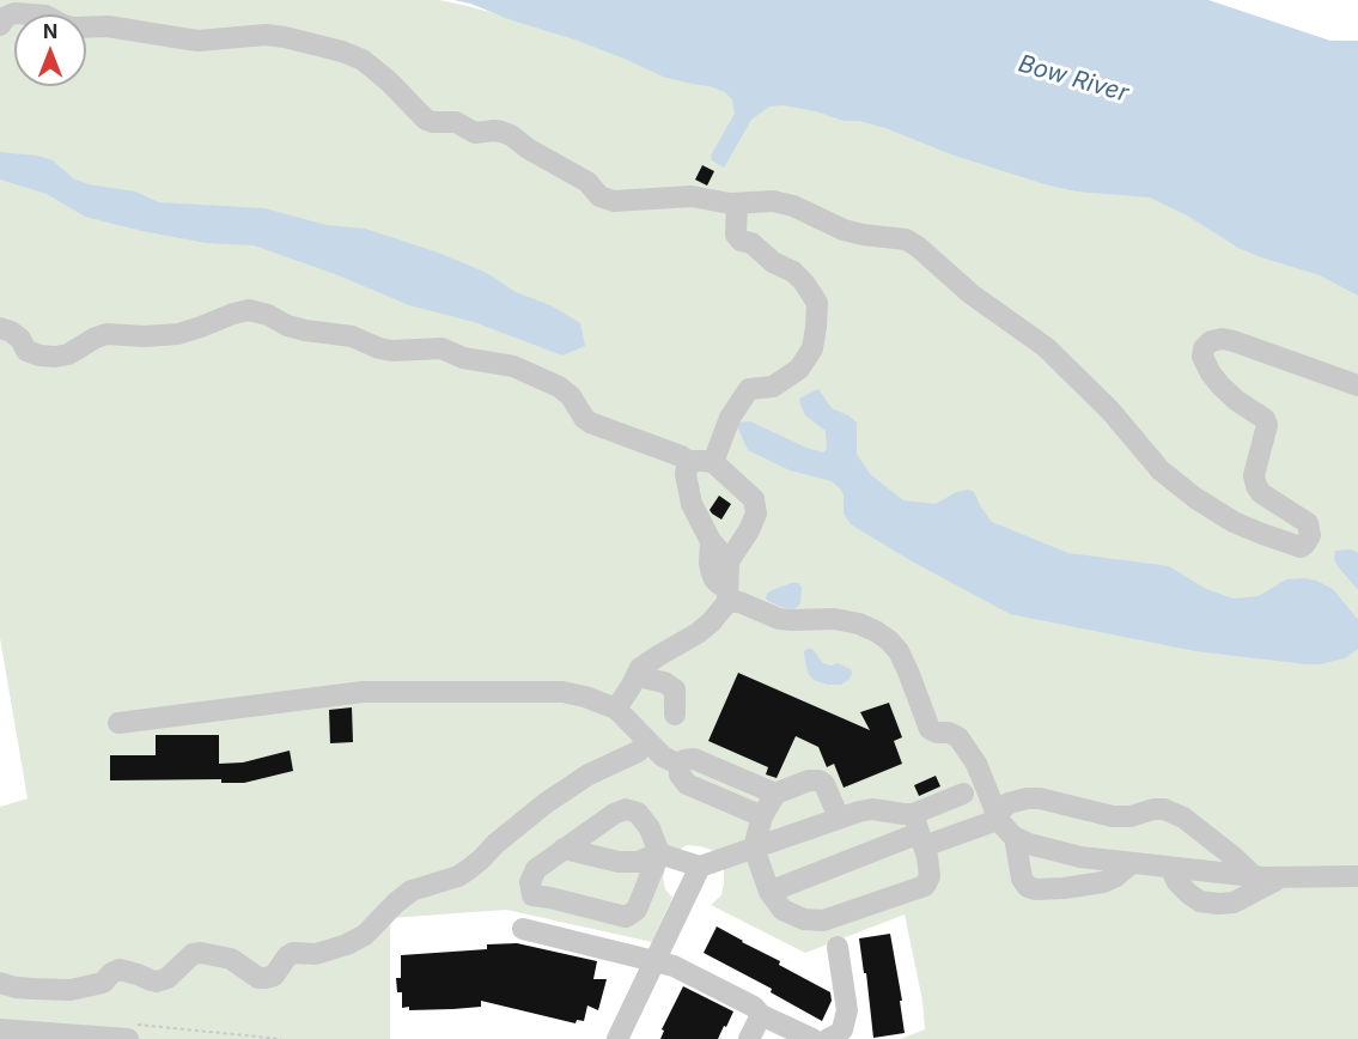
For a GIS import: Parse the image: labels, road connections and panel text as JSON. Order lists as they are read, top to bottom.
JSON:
{
  "water": ["Bow River"],
  "north": "top"
}
